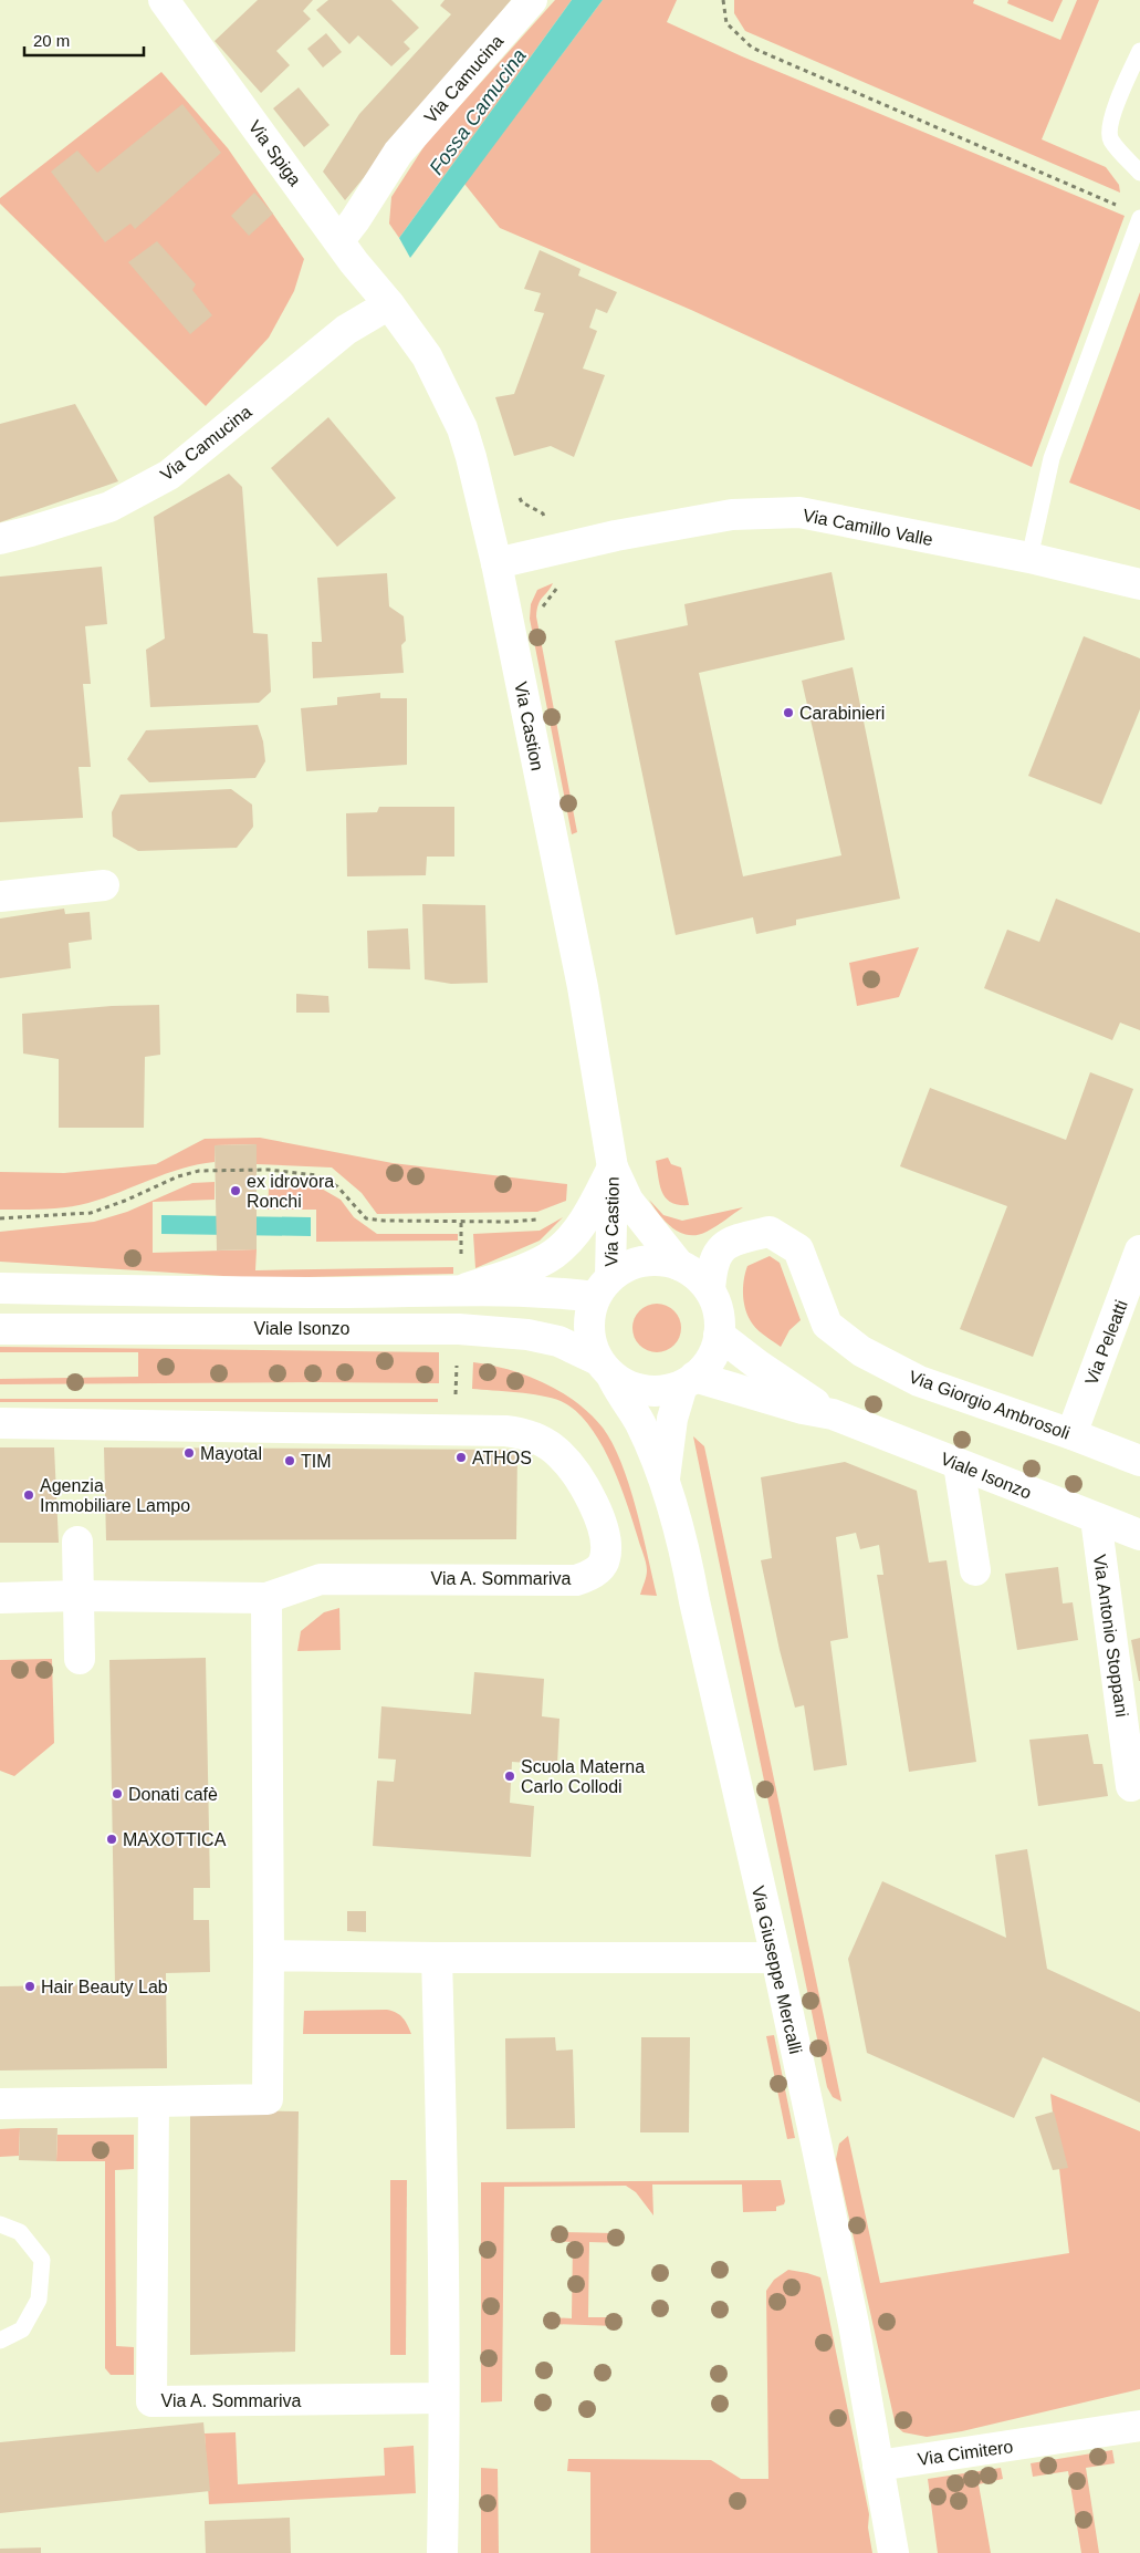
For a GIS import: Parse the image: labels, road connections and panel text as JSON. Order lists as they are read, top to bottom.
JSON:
{
  "streets": {
    "street": [
      "Via Camucina",
      "Via Spiga",
      "Via Camillo Valle",
      "Via Castion",
      "Viale Isonzo",
      "Via Peleatti",
      "Via Giorgio Ambrosoli",
      "Via A. Sommariva",
      "Via Antonio Stoppani",
      "Via Giuseppe Mercalli",
      "Via Cimitero"
    ]
  },
  "crossings": [
    ["Via Camucina", "Via Spiga"],
    ["Via Camucina", "Via Castion"],
    ["Via Spiga", "Via Castion"],
    ["Via Camillo Valle", "Via Castion"],
    ["Via Castion", "Viale Isonzo"],
    ["Via Castion", "Via Giorgio Ambrosoli"],
    ["Via Castion", "Via Giuseppe Mercalli"],
    ["Viale Isonzo", "Via Giorgio Ambrosoli"],
    ["Viale Isonzo", "Via Antonio Stoppani"],
    ["Viale Isonzo", "Via Giuseppe Mercalli"],
    ["Via Peleatti", "Via Giorgio Ambrosoli"],
    ["Via Giorgio Ambrosoli", "Via Giuseppe Mercalli"],
    ["Via Giuseppe Mercalli", "Via Cimitero"]
  ],
  "water": ["Fossa Camucina"],
  "places": [
    "Carabinieri",
    "ex idrovora Ronchi",
    "Mayotal",
    "ATHOS",
    "TIM",
    "Agenzia Immobiliare Lampo",
    "Scuola Materna Carlo Collodi",
    "Donati cafè",
    "MAXOTTICA",
    "Hair Beauty Lab"
  ],
  "scale_bar": "20 m"
}
